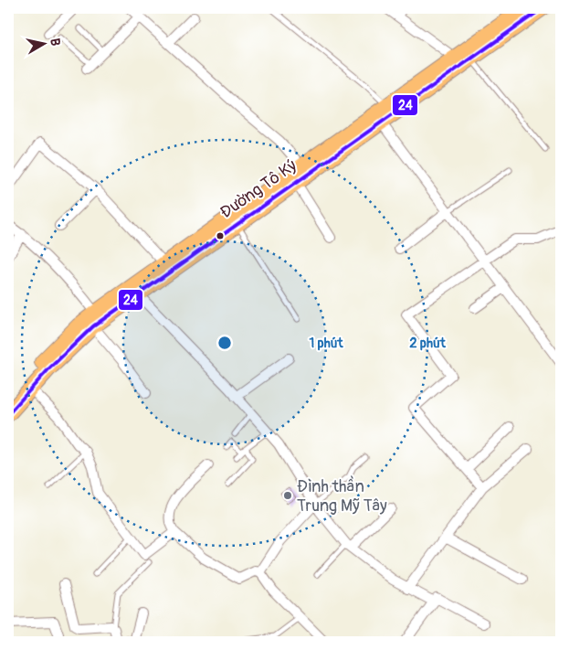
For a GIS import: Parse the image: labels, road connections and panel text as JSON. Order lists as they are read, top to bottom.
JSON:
{
  "streets": {
    "main road": ["Đường Tô Ký"]
  },
  "places": ["Đình thần Trung Mỹ Tây"],
  "lines": ["transit line 24"],
  "north": "right",
  "rings": ["1 phút", "2 phút"]
}
